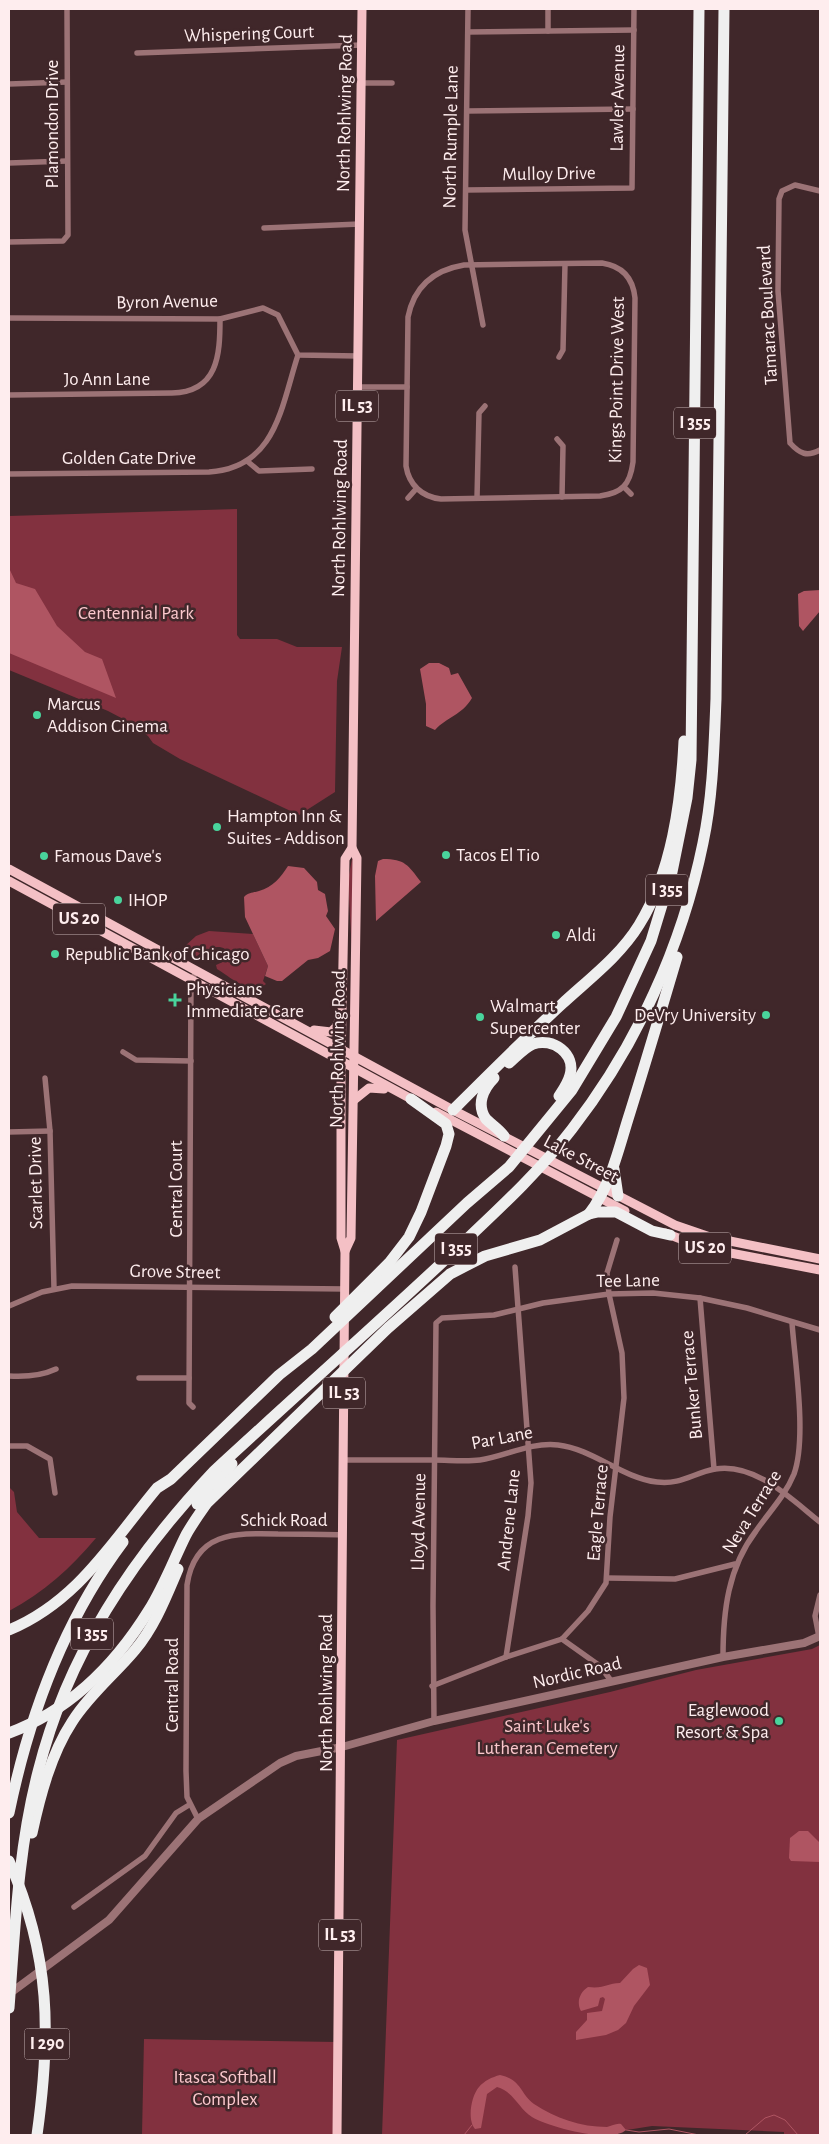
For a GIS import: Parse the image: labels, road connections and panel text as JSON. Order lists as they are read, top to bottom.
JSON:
{
  "streets": {
    "highway": ["I 355", "I 290"],
    "main road": [
      "North Rohlwing Road",
      "IL 53",
      "US 20",
      "Lake Street"
    ],
    "street": [
      "Whispering Court",
      "Lawler Avenue",
      "Plamondon Drive",
      "North Rumple Lane",
      "Mulloy Drive",
      "Byron Avenue",
      "Tamarac Boulevard",
      "Jo Ann Lane",
      "Kings Point Drive West",
      "Golden Gate Drive",
      "Scarlet Drive",
      "Central Court",
      "Grove Street",
      "Tee Lane",
      "Bunker Terrace",
      "Par Lane",
      "Neva Terrace",
      "Eagle Terrace",
      "Schick Road",
      "Andrene Lane",
      "Lloyd Avenue",
      "Nordic Road",
      "Central Road"
    ]
  },
  "crossings": [
    ["Whispering Court", "North Rohlwing Road"],
    ["Lawler Avenue", "Mulloy Drive"],
    ["North Rohlwing Road", "US 20"],
    ["North Rohlwing Road", "Lake Street"],
    ["North Rohlwing Road", "Grove Street"],
    ["North Rohlwing Road", "Par Lane"],
    ["North Rohlwing Road", "Schick Road"],
    ["North Rohlwing Road", "Nordic Road"],
    ["North Rumple Lane", "Mulloy Drive"],
    ["Byron Avenue", "Jo Ann Lane"],
    ["US 20", "Lake Street"],
    ["US 20", "Central Court"],
    ["Scarlet Drive", "Grove Street"],
    ["Central Court", "Grove Street"],
    ["Tee Lane", "Bunker Terrace"],
    ["Tee Lane", "Neva Terrace"],
    ["Tee Lane", "Eagle Terrace"],
    ["Tee Lane", "Andrene Lane"],
    ["Tee Lane", "Lloyd Avenue"],
    ["Bunker Terrace", "Par Lane"],
    ["Par Lane", "Neva Terrace"],
    ["Par Lane", "Eagle Terrace"],
    ["Par Lane", "Andrene Lane"],
    ["Par Lane", "Lloyd Avenue"],
    ["Neva Terrace", "Nordic Road"],
    ["Schick Road", "Central Road"],
    ["Lloyd Avenue", "Nordic Road"],
    ["Nordic Road", "Central Road"]
  ],
  "parks": ["Centennial Park", "Saint Luke's Lutheran Cemetery", "Itasca Softball Complex"],
  "places": {
    "other": [
      "Marcus Addison Cinema",
      "Hampton Inn & Suites - Addison",
      "Tacos El Tio",
      "Famous Dave's",
      "IHOP",
      "Aldi",
      "Republic Bank of Chicago",
      "DeVry University",
      "Walmart Supercenter",
      "Eaglewood Resort & Spa"
    ],
    "health": ["Physicians Immediate Care"]
  }
}
